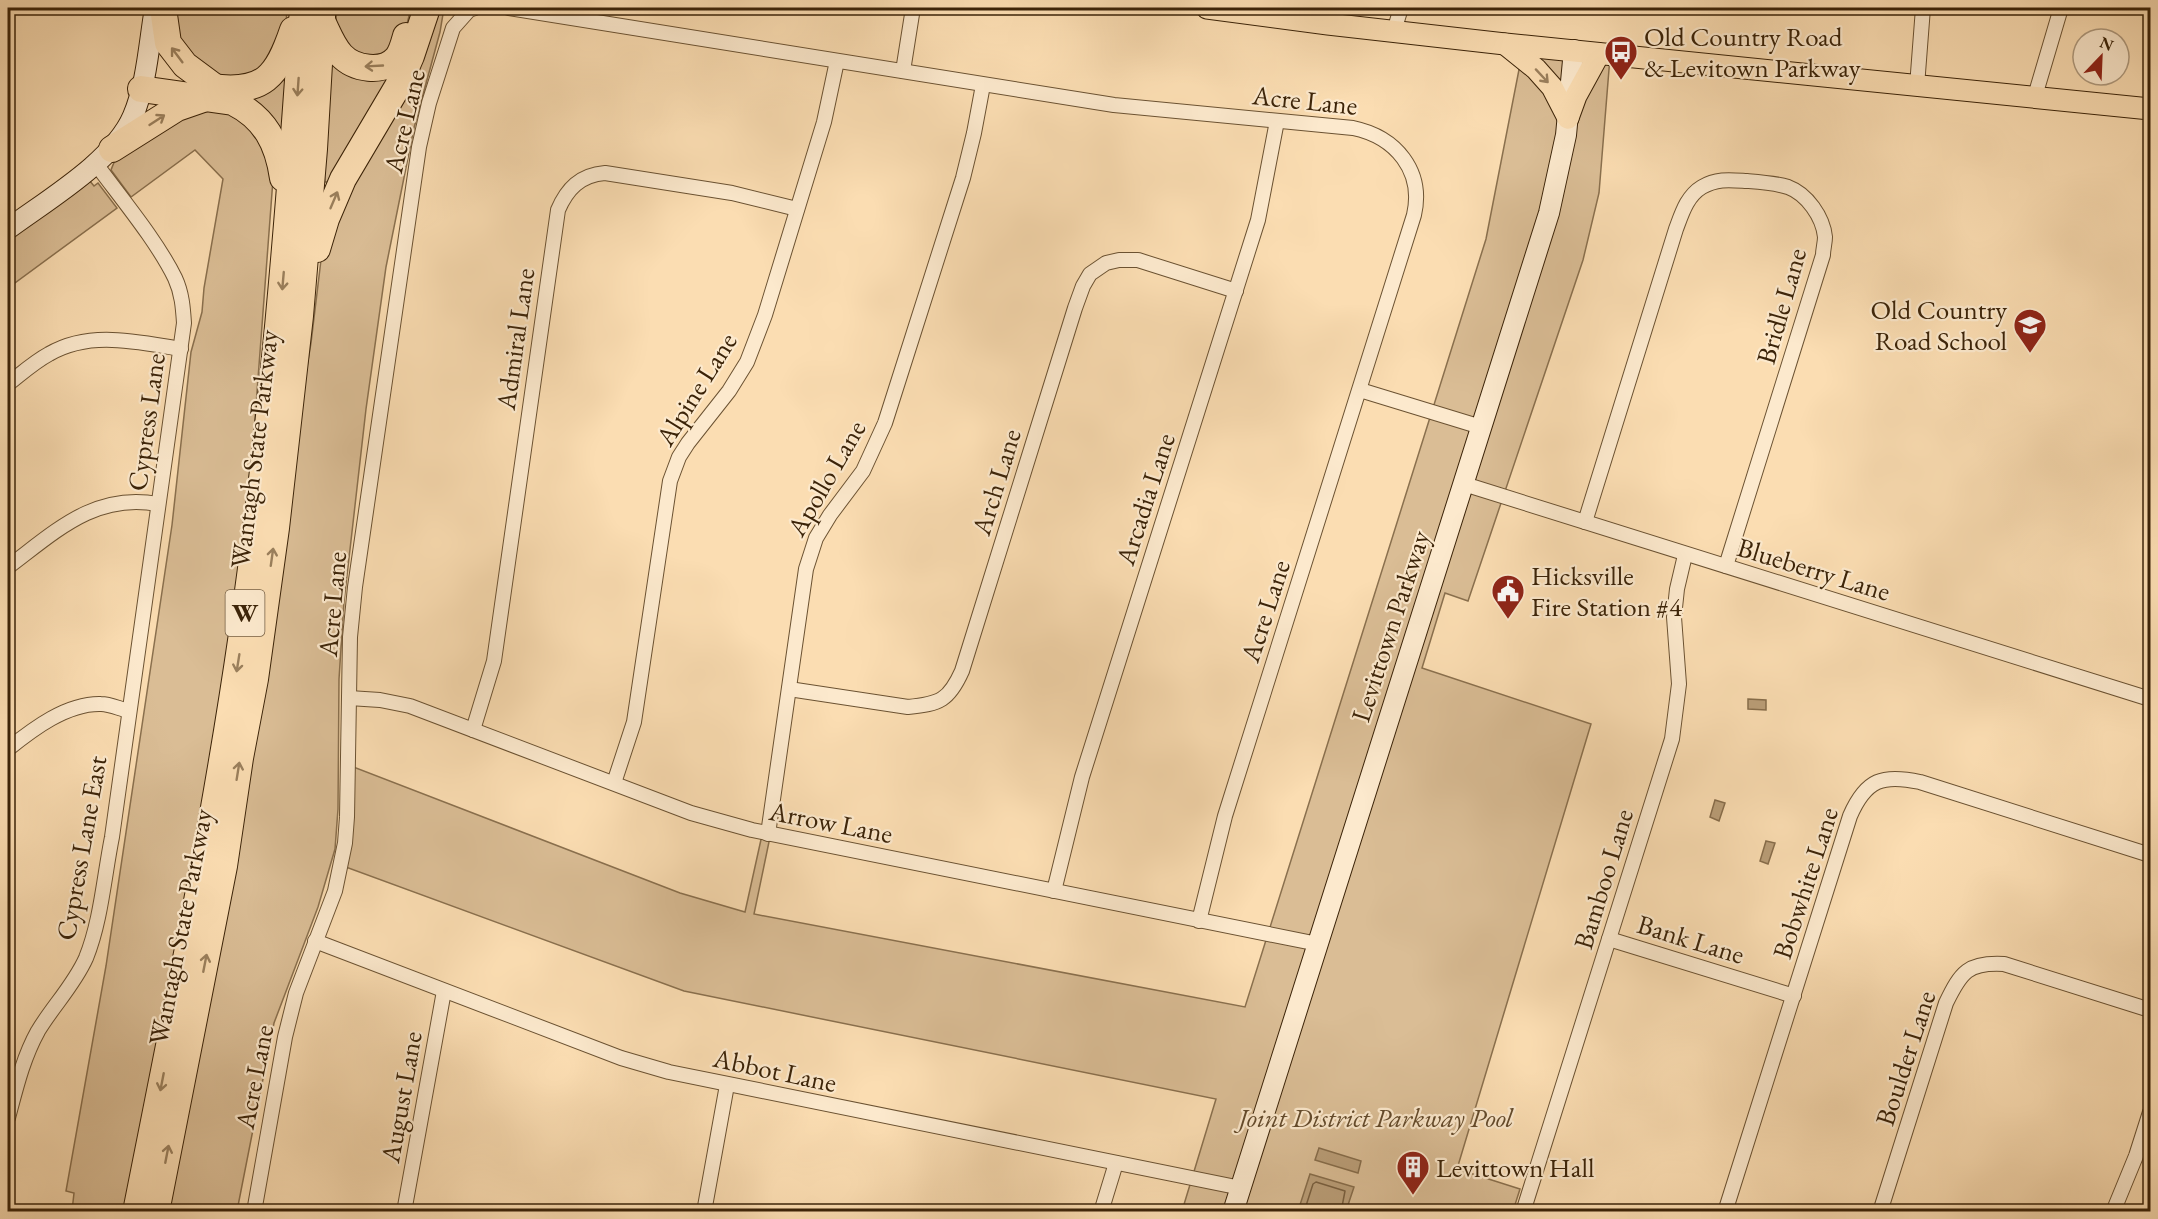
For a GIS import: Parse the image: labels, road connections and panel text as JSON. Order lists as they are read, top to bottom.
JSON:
{
  "streets": {
    "highway": ["Wantagh State Parkway", "W"],
    "street": [
      "Acre Lane",
      "Bridle Lane",
      "Admiral Lane",
      "Alpine Lane",
      "Cypress Lane",
      "Apollo Lane",
      "Arch Lane",
      "Arcadia Lane",
      "Blueberry Lane",
      "Levittown Parkway",
      "Arrow Lane",
      "Cypress Lane East",
      "Bamboo Lane",
      "Bobwhite Lane",
      "Bank Lane",
      "Boulder Lane",
      "Abbot Lane",
      "August Lane"
    ]
  },
  "crossings": [
    ["Acre Lane", "Alpine Lane"],
    ["Acre Lane", "Apollo Lane"],
    ["Acre Lane", "Arcadia Lane"],
    ["Acre Lane", "Arrow Lane"],
    ["Acre Lane", "Abbot Lane"],
    ["Bridle Lane", "Blueberry Lane"],
    ["Admiral Lane", "Alpine Lane"],
    ["Admiral Lane", "Arrow Lane"],
    ["Alpine Lane", "Arrow Lane"],
    ["Cypress Lane", "Cypress Lane East"],
    ["Apollo Lane", "Arch Lane"],
    ["Apollo Lane", "Arrow Lane"],
    ["Arch Lane", "Arcadia Lane"],
    ["Arcadia Lane", "Arrow Lane"],
    ["Blueberry Lane", "Levittown Parkway"],
    ["Blueberry Lane", "Bamboo Lane"],
    ["Levittown Parkway", "Arrow Lane"],
    ["Levittown Parkway", "Abbot Lane"],
    ["Bamboo Lane", "Bank Lane"],
    ["Bobwhite Lane", "Bank Lane"],
    ["Abbot Lane", "August Lane"]
  ],
  "parks": ["Joint District Parkway Pool"],
  "places": {
    "bus stop": ["Old Country Road & Levitown Parkway"],
    "school or university": ["Old Country Road School"],
    "public building": ["Hicksville Fire Station #4"],
    "building": ["Levittown Hall"]
  },
  "north": "top right"
}
